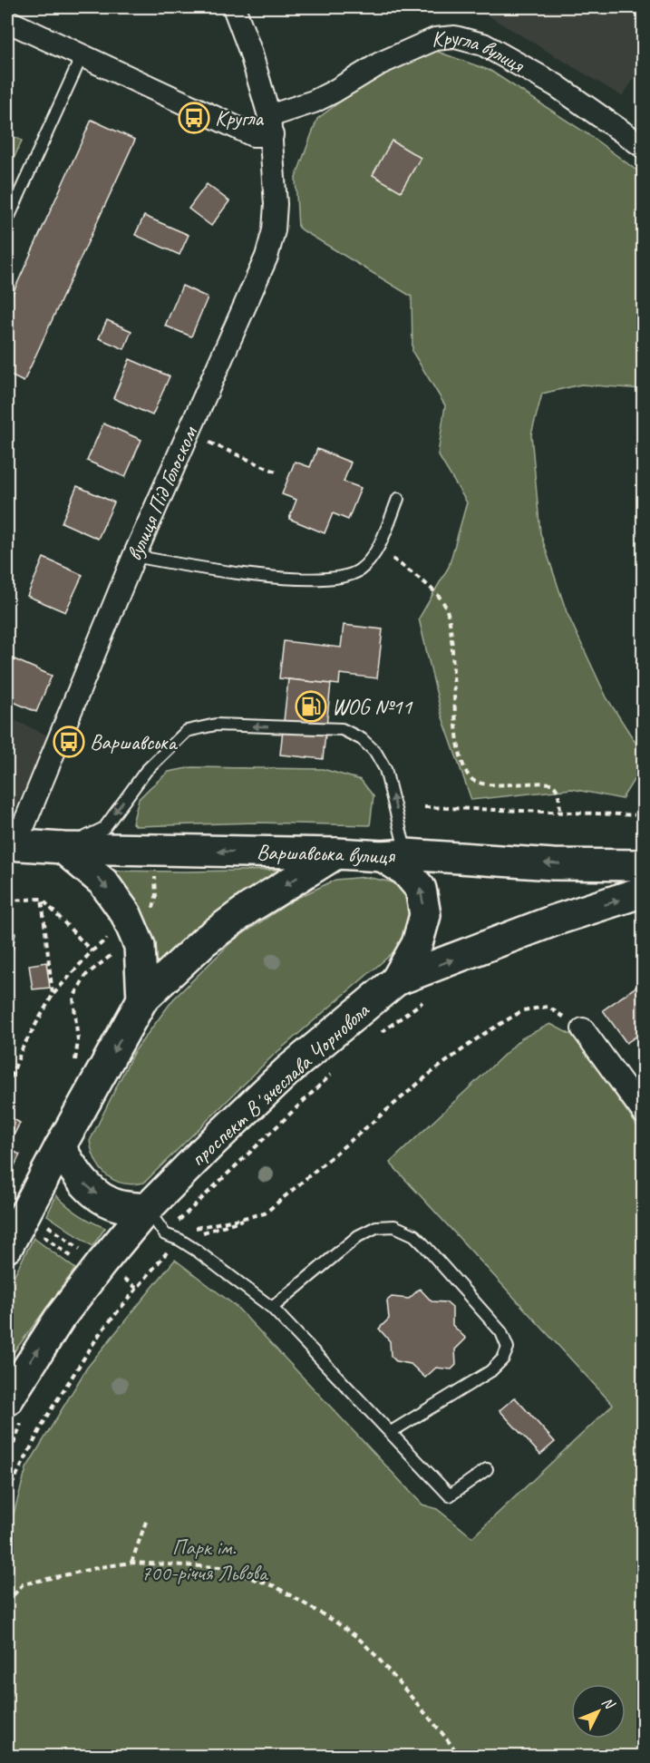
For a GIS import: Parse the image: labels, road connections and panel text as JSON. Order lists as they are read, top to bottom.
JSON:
{
  "streets": {
    "main road": ["Варшавська вулиця", "проспект Вʼячеслава Чорновола"],
    "street": ["Кругла вулиця", "вулиця Під Голоском"]
  },
  "crossings": [
    ["Кругла вулиця", "вулиця Під Голоском"],
    ["вулиця Під Голоском", "Варшавська вулиця"]
  ],
  "one_way": ["Варшавська вулиця", "проспект Вʼячеслава Чорновола"],
  "parks": ["Парк ім. 700-річчя Львова"],
  "places": {
    "bus stop": ["Кругла", "Варшавська"],
    "fuel station": ["WOG №11"]
  },
  "north": "top right"
}
